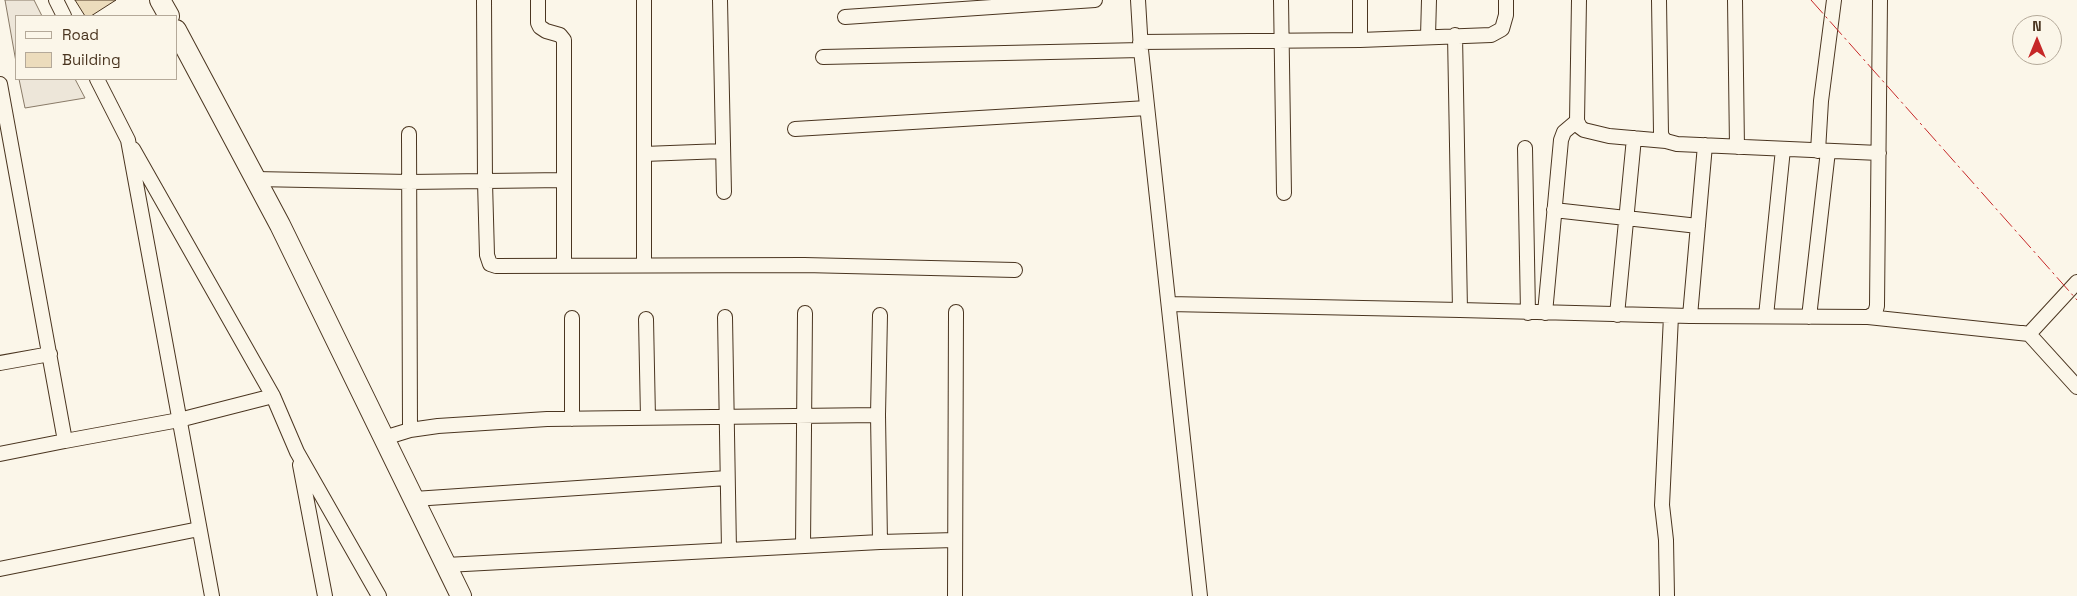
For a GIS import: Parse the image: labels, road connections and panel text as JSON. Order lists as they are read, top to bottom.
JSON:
{
  "legend": ["Road", "Building"],
  "north": "top"
}
